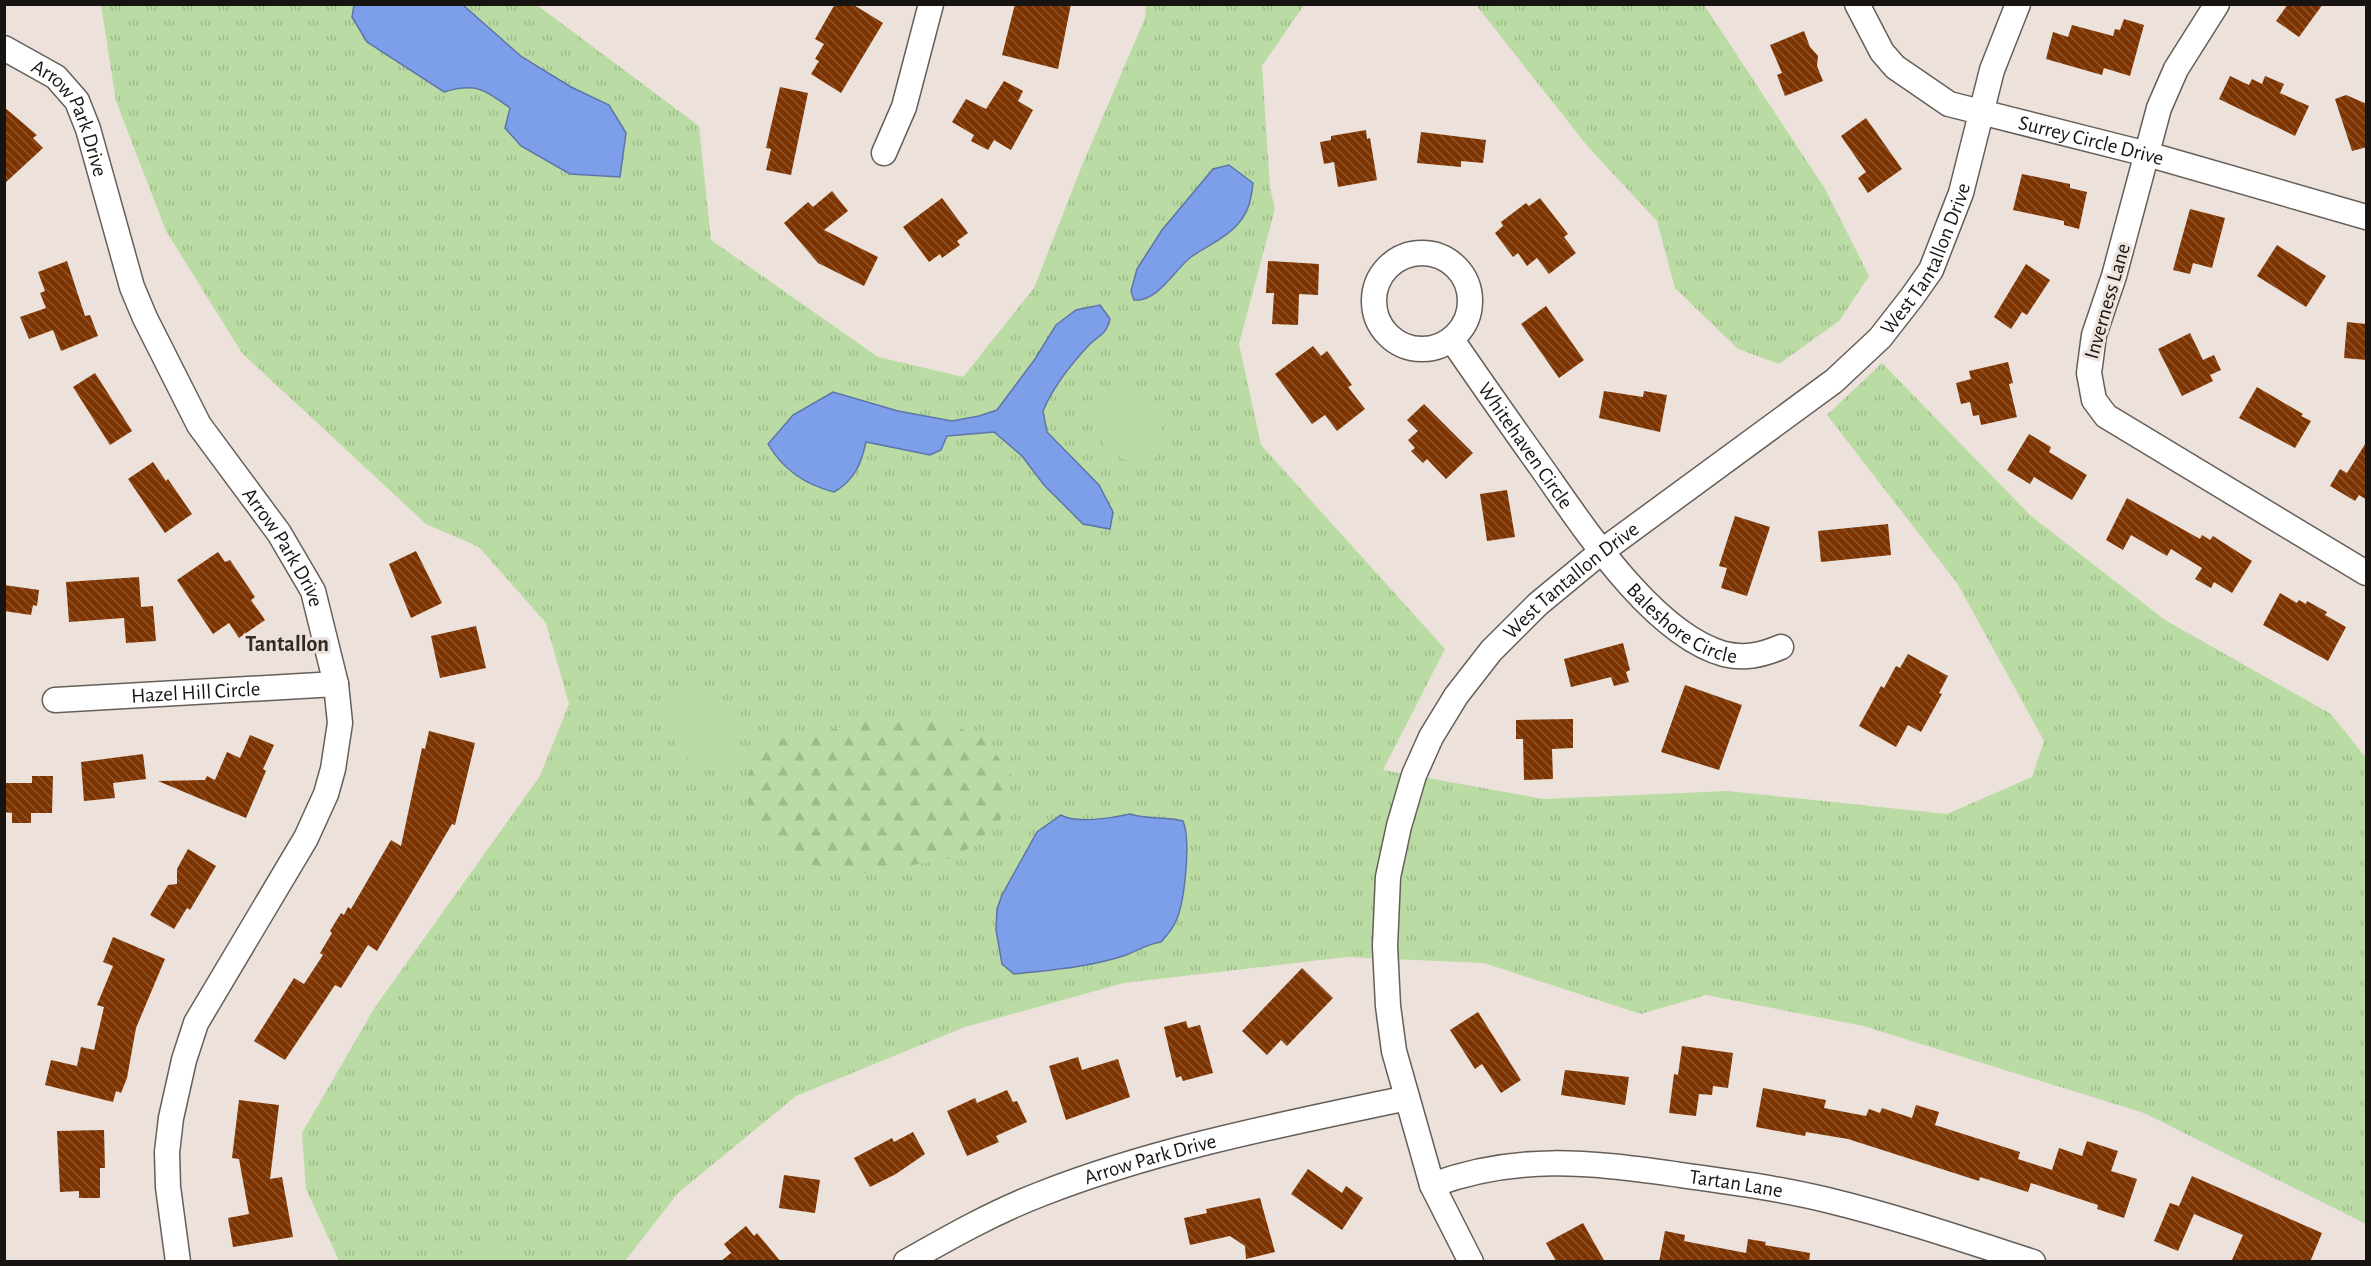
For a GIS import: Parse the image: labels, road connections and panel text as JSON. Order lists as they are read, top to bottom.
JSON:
{
  "streets": {
    "street": [
      "Arrow Park Drive",
      "Surrey Circle Drive",
      "West Tantallon Drive",
      "Inverness Lane",
      "Whitehaven Circle",
      "Baleshore Circle",
      "Hazel Hill Circle",
      "Tartan Lane"
    ]
  },
  "crossings": [
    ["Arrow Park Drive", "West Tantallon Drive"],
    ["Arrow Park Drive", "Hazel Hill Circle"],
    ["Surrey Circle Drive", "West Tantallon Drive"],
    ["Surrey Circle Drive", "Inverness Lane"],
    ["West Tantallon Drive", "Whitehaven Circle"],
    ["West Tantallon Drive", "Baleshore Circle"],
    ["West Tantallon Drive", "Tartan Lane"],
    ["Whitehaven Circle", "Baleshore Circle"]
  ],
  "districts": ["Tantallon"]
}
